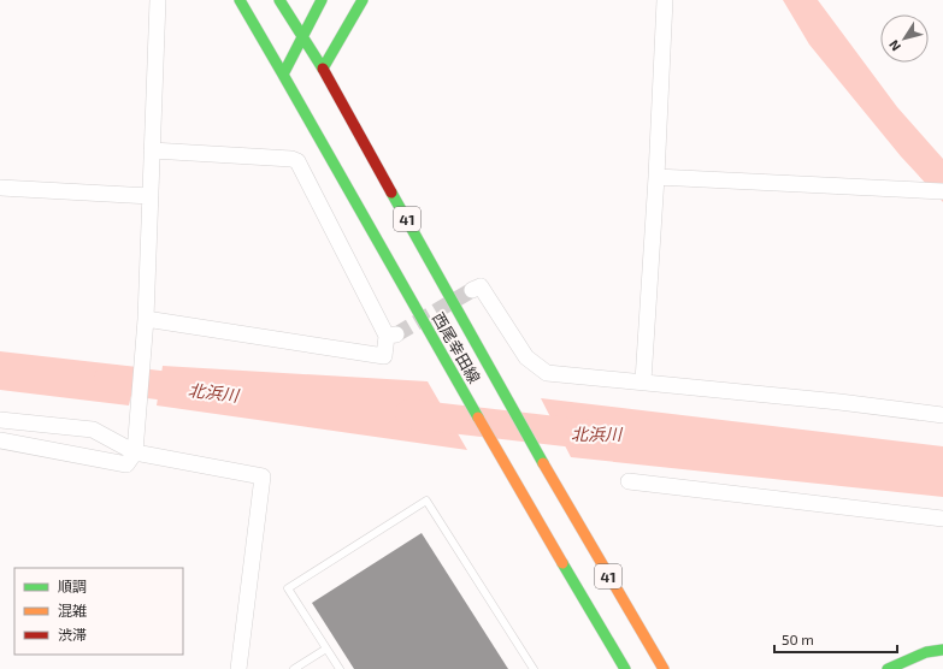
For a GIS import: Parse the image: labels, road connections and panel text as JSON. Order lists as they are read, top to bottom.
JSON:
{
  "streets": {
    "main road": ["41", "西尾幸田線"]
  },
  "water": ["北浜川"],
  "legend": ["順調", "混雑", "渋滞"],
  "scale_bar": "50 m",
  "north": "bottom left"
}
